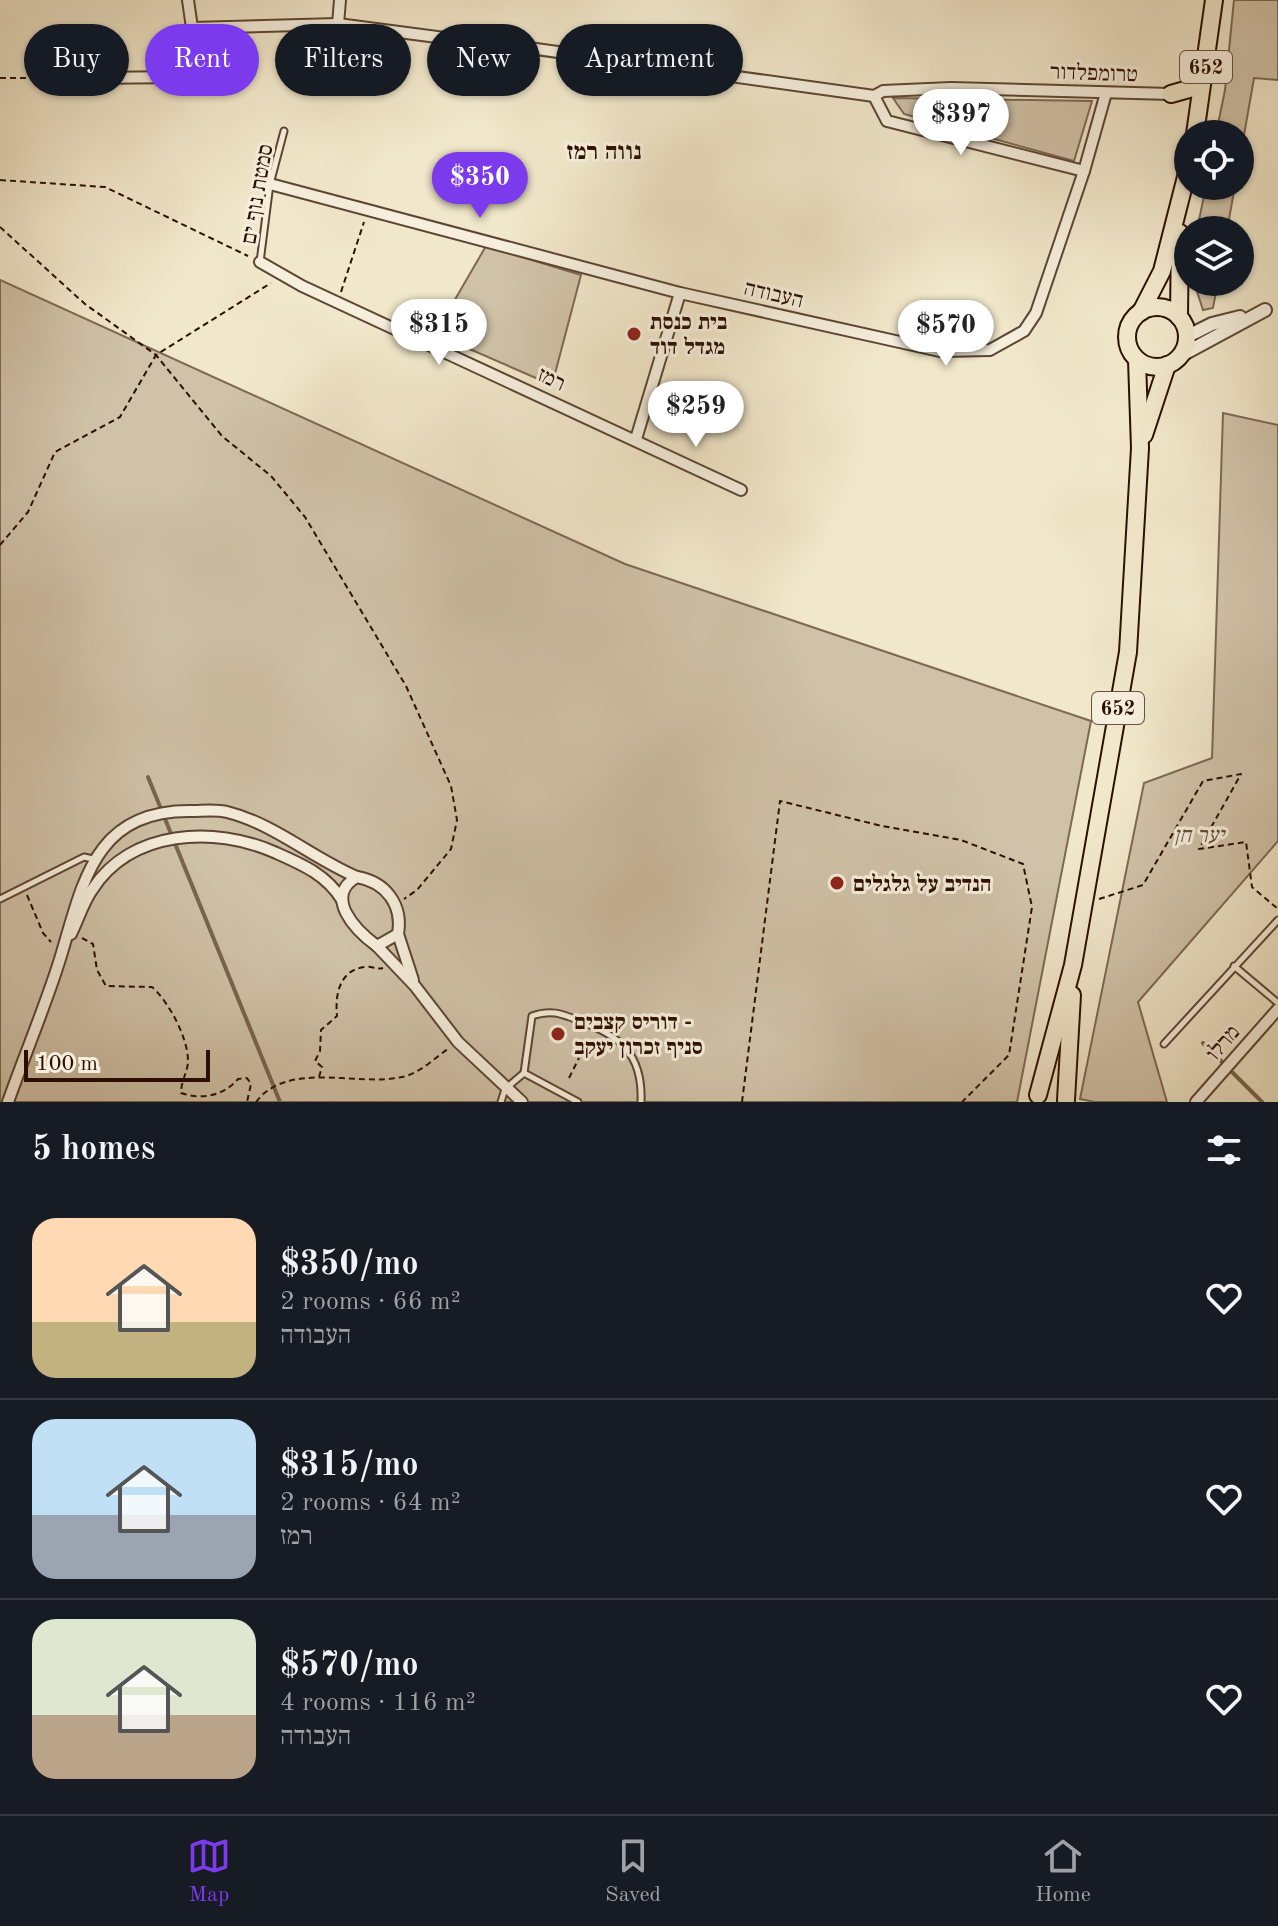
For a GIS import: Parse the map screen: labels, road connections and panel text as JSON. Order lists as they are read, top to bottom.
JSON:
{
  "streets": {
    "main road": ["652"],
    "street": [
      "טרומפלדור",
      "העבודה",
      "רמז",
      "מרלו"
    ],
    "lane": ["סמטת נוף ים"]
  },
  "crossings": [
    ["טרומפלדור", "העבודה"],
    ["סמטת נוף ים", "העבודה"],
    ["סמטת נוף ים", "רמז"]
  ],
  "districts": ["נווה רמז"],
  "parks": ["יער חן"],
  "places": ["בית כנסת מגדל דוד", "הנדיב על גלגלים", "דוריס קצבים - סניף זכרון יעקב"],
  "scale_bar": "100 m",
  "page": {
    "chip": [
      "Buy",
      "Rent",
      "Filters",
      "New",
      "Apartment"
    ],
    "price": [
      "$397",
      "$350",
      "$315",
      "$570",
      "$259"
    ],
    "scale": "100 m",
    "heading": "5 homes",
    "list": [
      {
        "name": "$350/mo",
        "note": "2 rooms · 66 m² · העבודה"
      },
      {
        "name": "$315/mo",
        "note": "2 rooms · 64 m² · רמז"
      },
      {
        "name": "$570/mo",
        "note": "4 rooms · 116 m² · העבודה"
      }
    ],
    "tabs": ["Map", "Saved", "Home"]
  }
}
